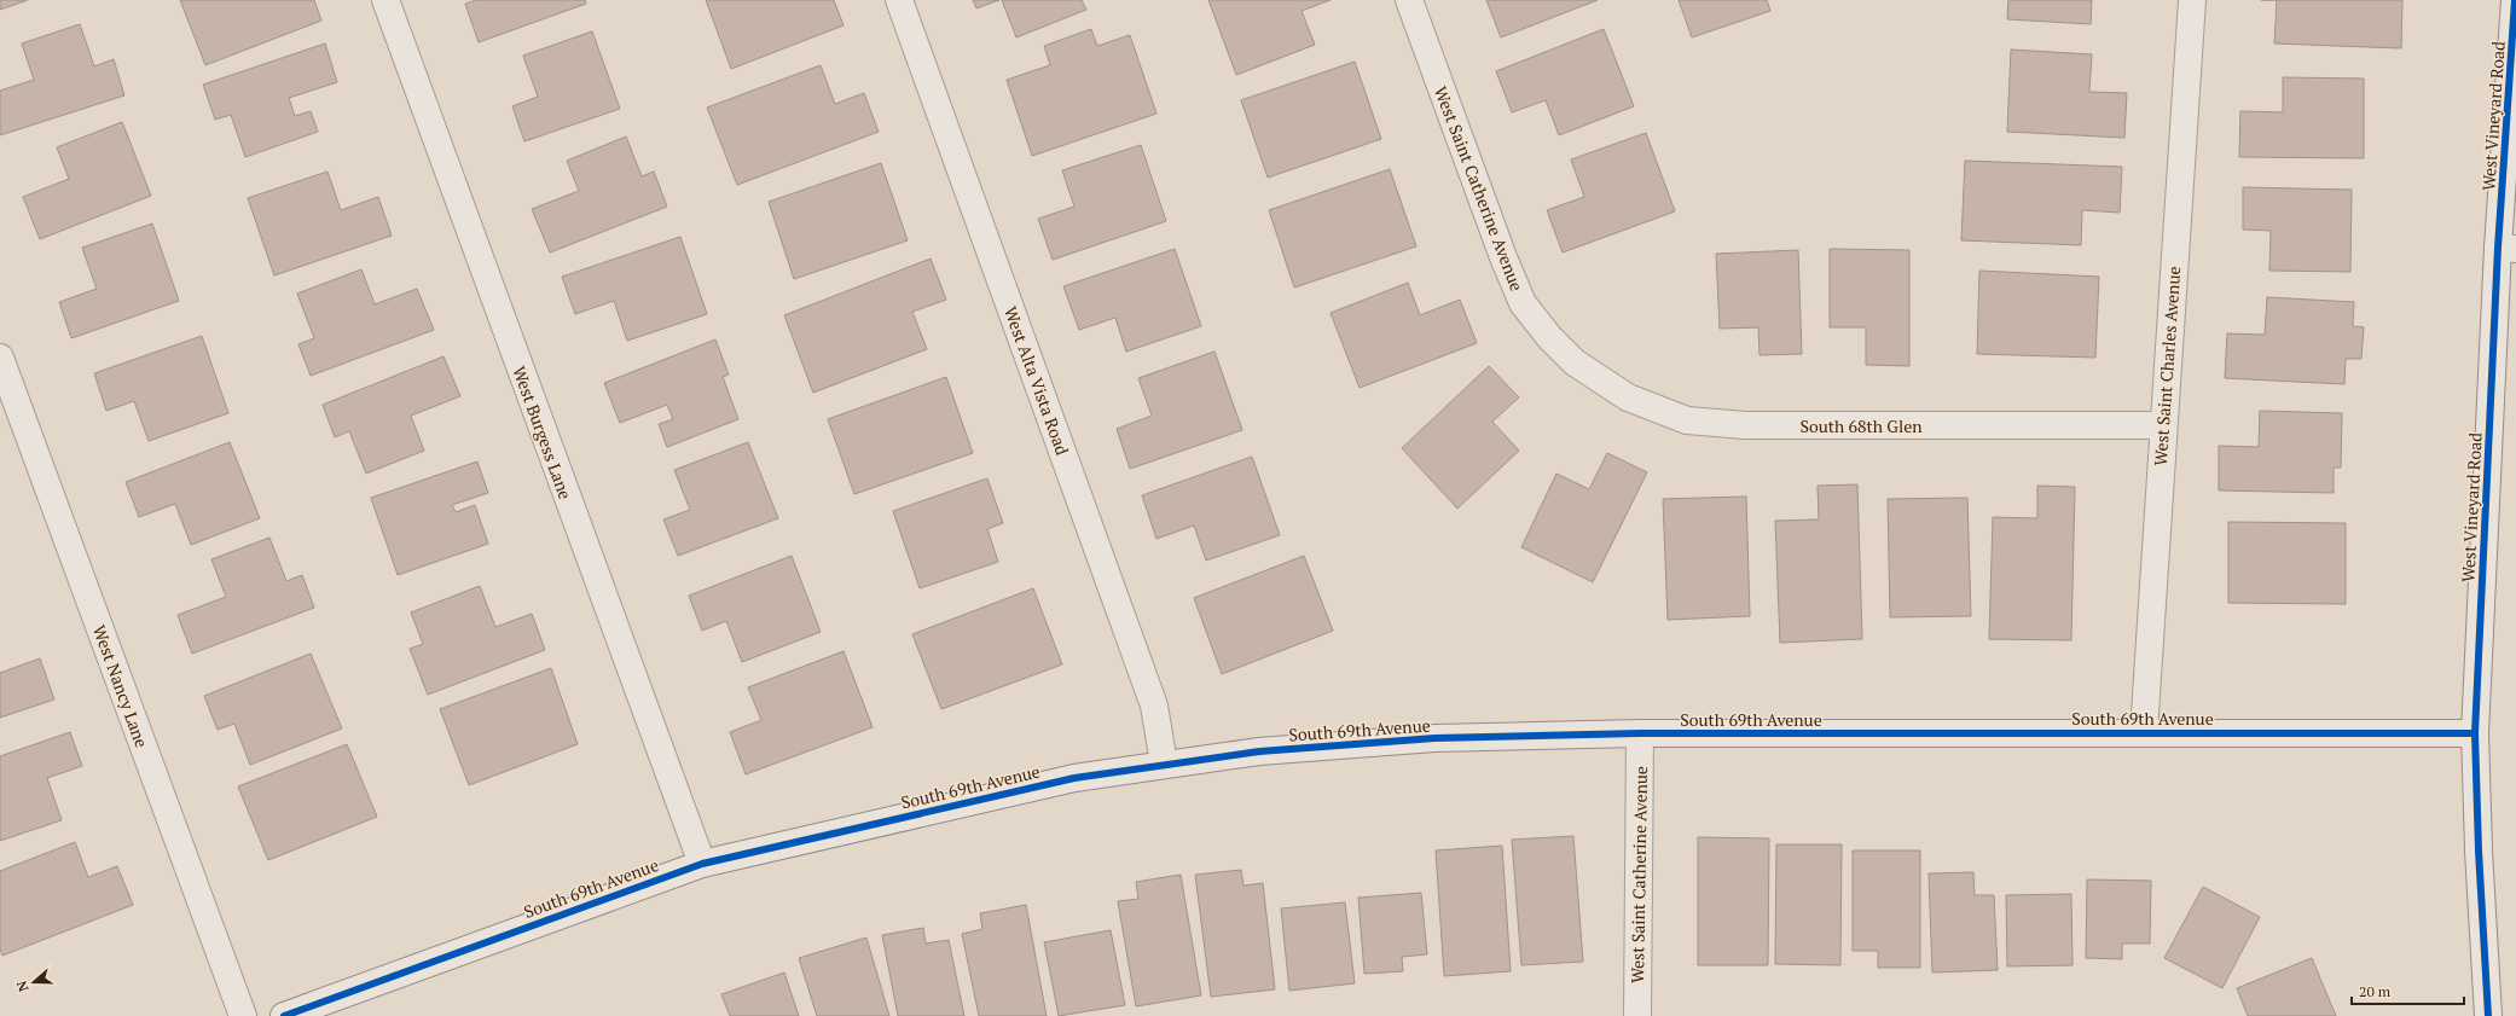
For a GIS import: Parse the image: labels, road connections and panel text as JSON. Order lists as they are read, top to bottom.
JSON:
{
  "streets": {
    "street": [
      "West Vineyard Road",
      "West Saint Catherine Avenue",
      "West Saint Charles Avenue",
      "West Alta Vista Road",
      "South 68th Glen",
      "West Burgess Lane",
      "West Nancy Lane",
      "South 69th Avenue"
    ]
  },
  "crossings": [
    ["West Vineyard Road", "South 69th Avenue"],
    ["West Saint Catherine Avenue", "South 68th Glen"],
    ["West Saint Catherine Avenue", "South 69th Avenue"],
    ["West Saint Charles Avenue", "South 68th Glen"],
    ["West Saint Charles Avenue", "South 69th Avenue"],
    ["West Alta Vista Road", "South 69th Avenue"],
    ["West Burgess Lane", "South 69th Avenue"]
  ],
  "scale_bar": "20 m",
  "north": "left"
}
